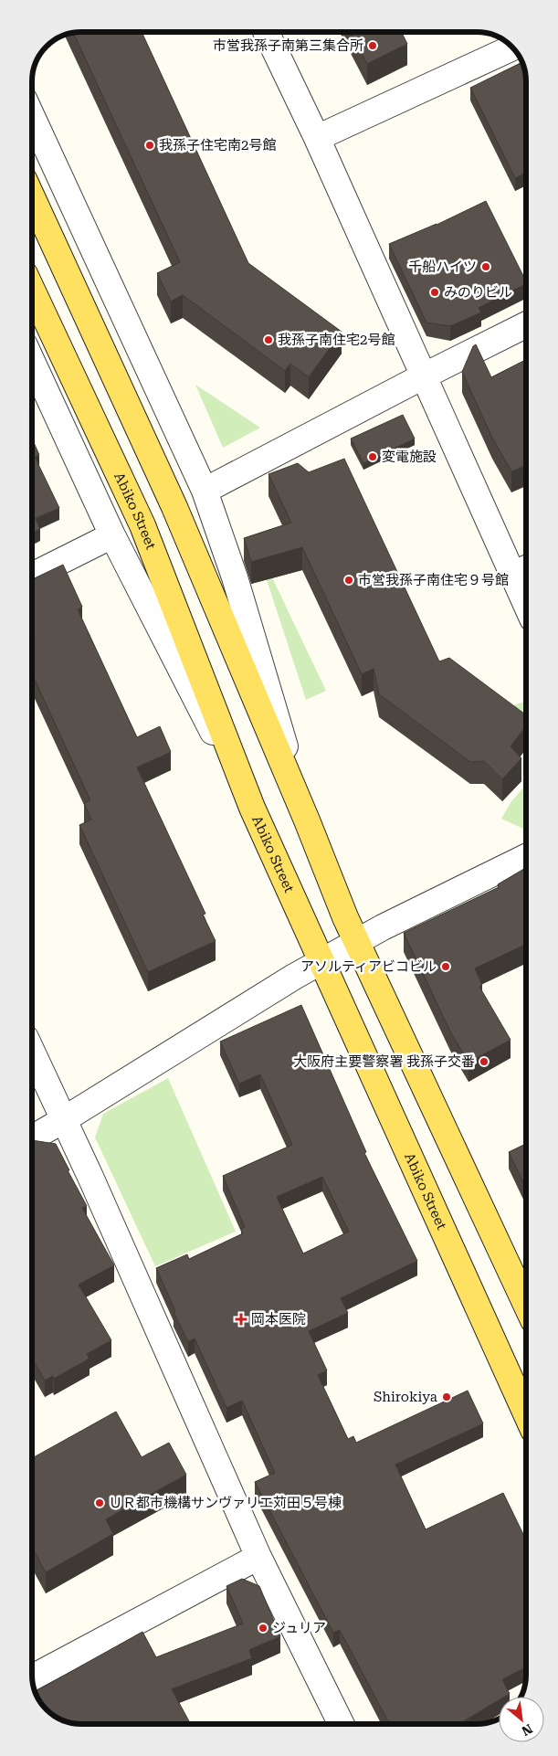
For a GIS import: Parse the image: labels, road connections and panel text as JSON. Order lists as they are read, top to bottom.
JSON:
{
  "streets": {
    "main road": ["Abiko Street"]
  },
  "places": {
    "other": [
      "市営我孫子南第三集合所",
      "我孫子住宅南2号館",
      "千船ハイツ",
      "みのりビル",
      "我孫子南住宅2号館",
      "変電施設",
      "市営我孫子南住宅９号館",
      "アソルティアビコビル",
      "大阪府主要警察署 我孫子交番",
      "Shirokiya",
      "ＵＲ都市機構サンヴァリエ苅田５号棟",
      "ジュリア"
    ],
    "health": ["岡本医院"]
  },
  "north": "bottom right"
}
